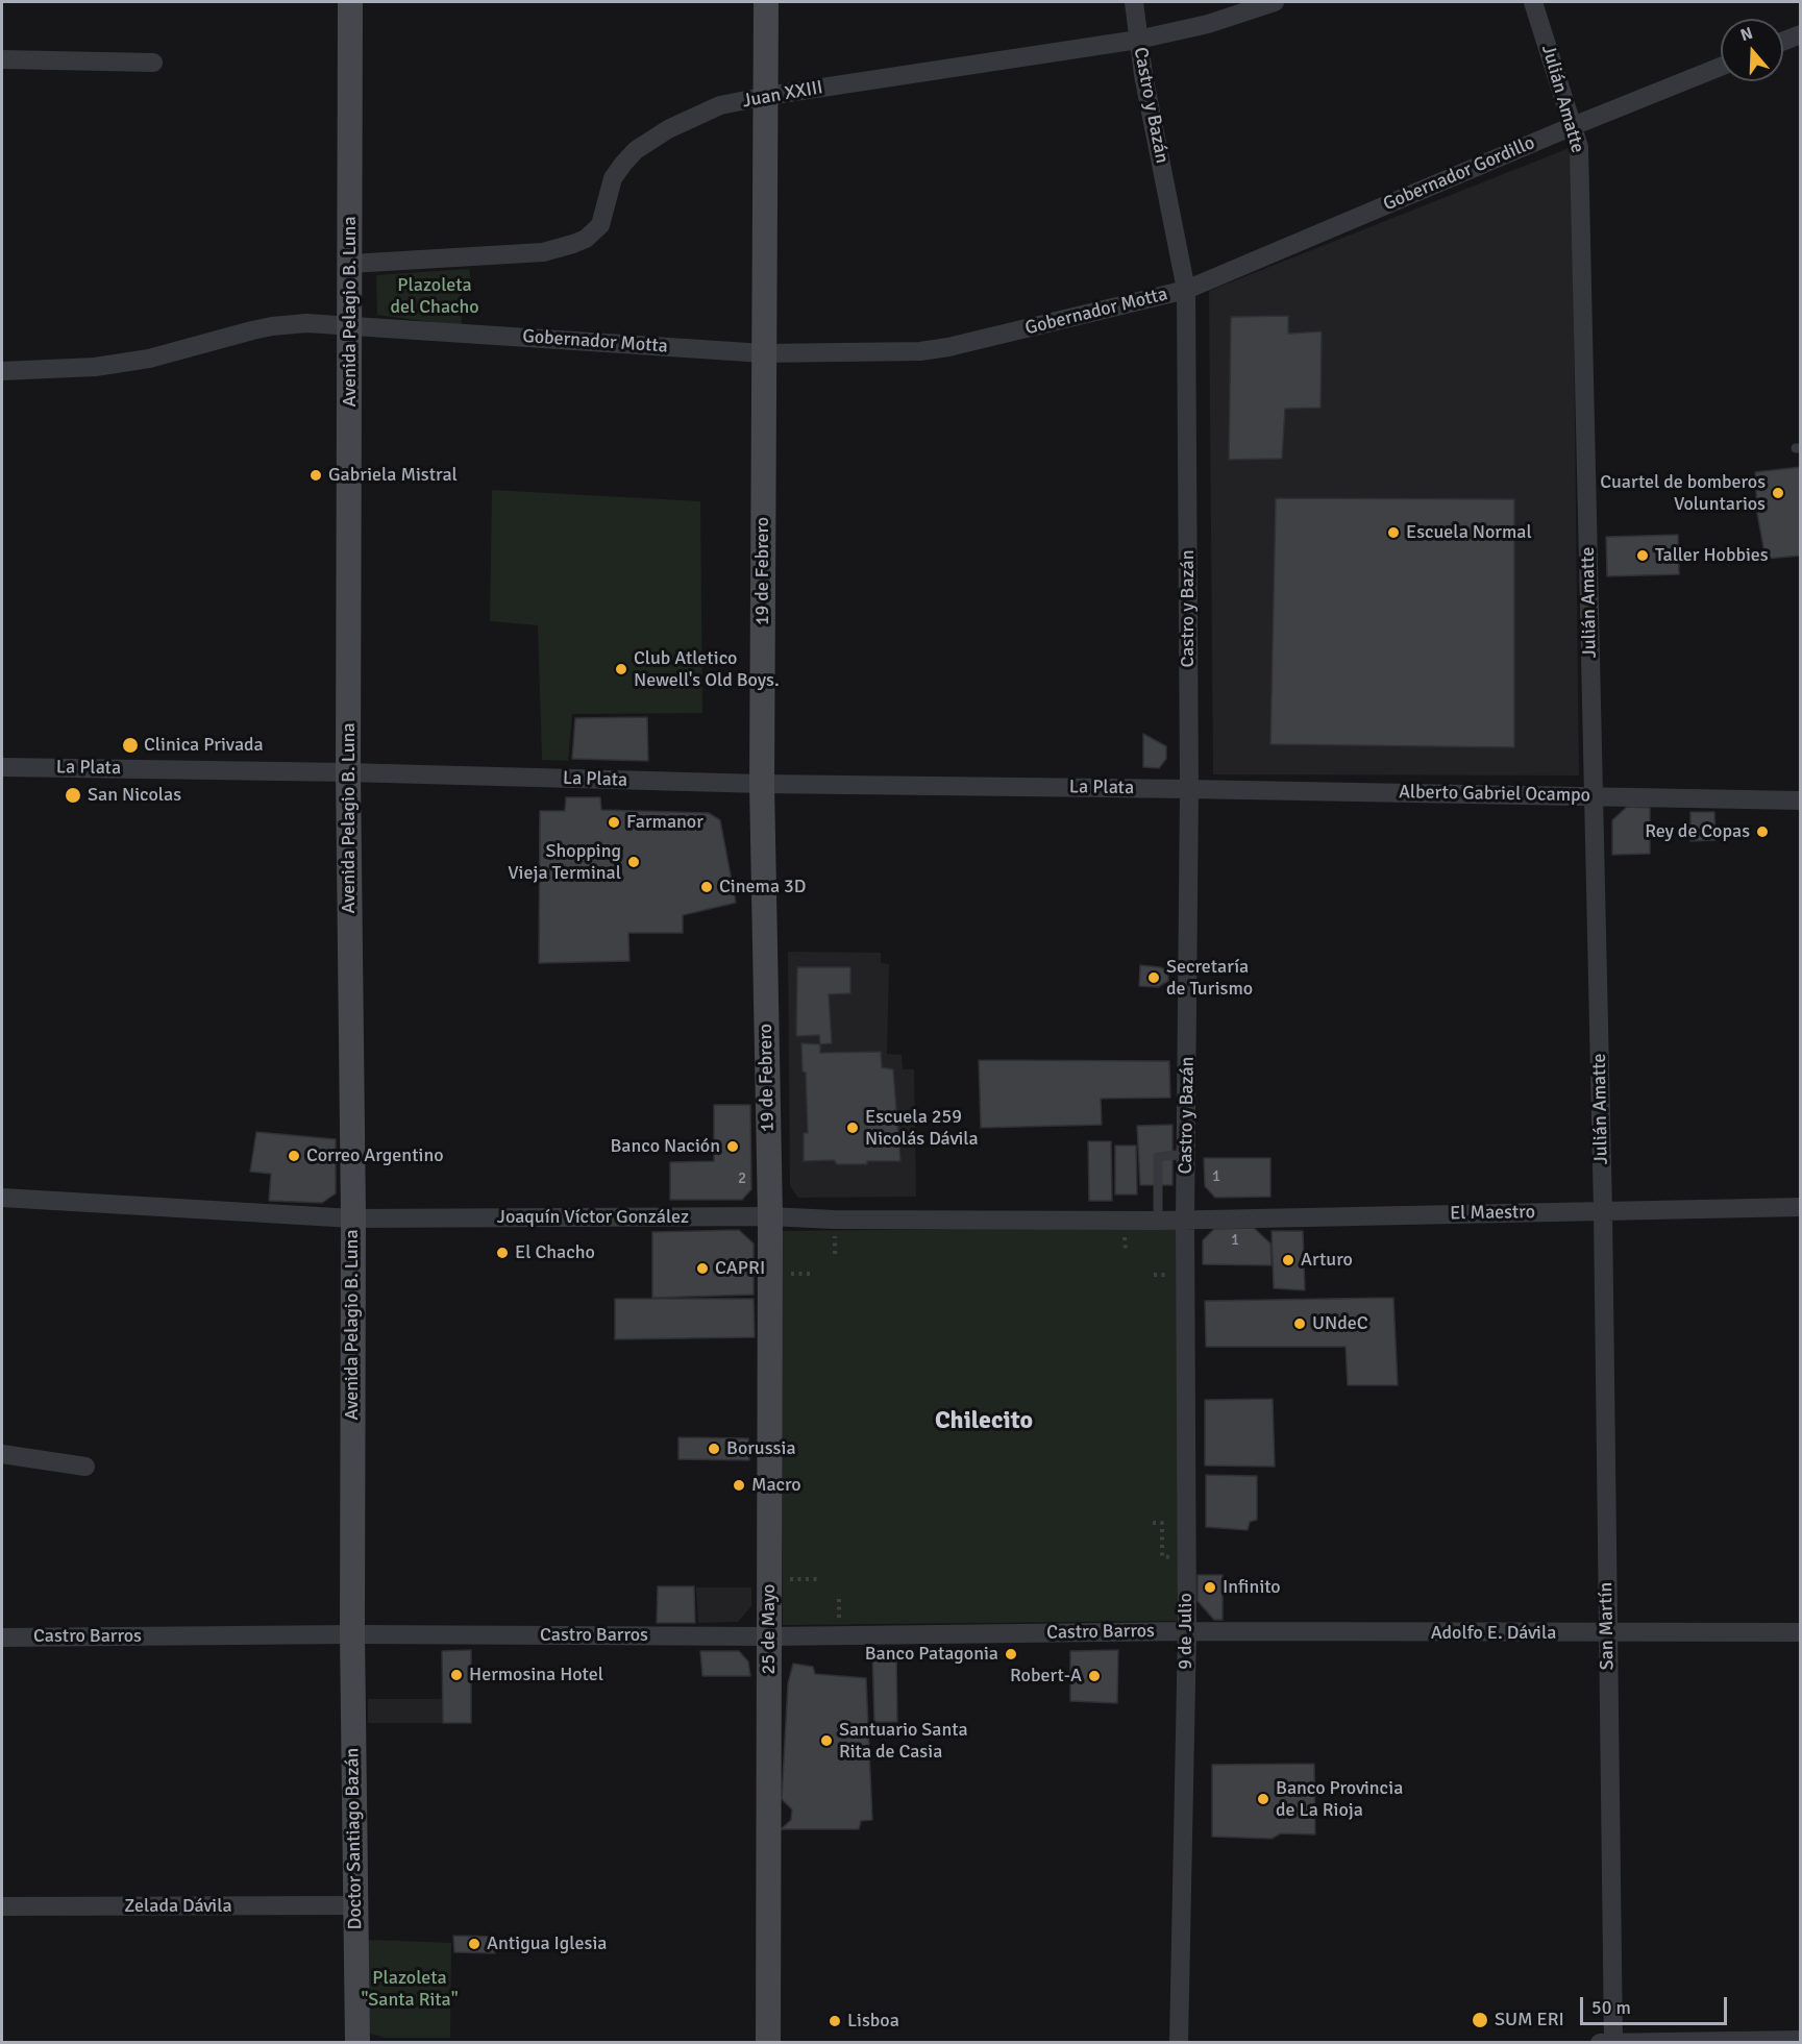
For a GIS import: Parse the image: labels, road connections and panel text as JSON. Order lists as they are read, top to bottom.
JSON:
{
  "streets": {
    "main road": [
      "Avenida Pelagio B. Luna",
      "19 de Febrero",
      "25 de Mayo",
      "Doctor Santiago Bazán"
    ],
    "street": [
      "Juan XXIII",
      "Julián Amatte",
      "Castro y Bazán",
      "Gobernador Gordillo",
      "Gobernador Motta",
      "La Plata",
      "Alberto Gabriel Ocampo",
      "El Maestro",
      "Joaquín Víctor González",
      "San Martín",
      "9 de Julio",
      "Castro Barros",
      "Adolfo E. Dávila",
      "Zelada Dávila"
    ]
  },
  "crossings": [
    ["Juan XXIII", "Castro y Bazán"],
    ["Juan XXIII", "Avenida Pelagio B. Luna"],
    ["Juan XXIII", "19 de Febrero"],
    ["Julián Amatte", "Gobernador Gordillo"],
    ["Julián Amatte", "Alberto Gabriel Ocampo"],
    ["Julián Amatte", "El Maestro"],
    ["Julián Amatte", "San Martín"],
    ["Castro y Bazán", "Gobernador Gordillo"],
    ["Castro y Bazán", "Gobernador Motta"],
    ["Castro y Bazán", "La Plata"],
    ["Castro y Bazán", "Alberto Gabriel Ocampo"],
    ["Castro y Bazán", "El Maestro"],
    ["Castro y Bazán", "Joaquín Víctor González"],
    ["Castro y Bazán", "9 de Julio"],
    ["Gobernador Gordillo", "Gobernador Motta"],
    ["Avenida Pelagio B. Luna", "Gobernador Motta"],
    ["Avenida Pelagio B. Luna", "La Plata"],
    ["Avenida Pelagio B. Luna", "Joaquín Víctor González"],
    ["Avenida Pelagio B. Luna", "Castro Barros"],
    ["Avenida Pelagio B. Luna", "Doctor Santiago Bazán"],
    ["Gobernador Motta", "19 de Febrero"],
    ["19 de Febrero", "La Plata"],
    ["19 de Febrero", "Joaquín Víctor González"],
    ["19 de Febrero", "25 de Mayo"],
    ["La Plata", "Alberto Gabriel Ocampo"],
    ["El Maestro", "Joaquín Víctor González"],
    ["El Maestro", "San Martín"],
    ["El Maestro", "9 de Julio"],
    ["Joaquín Víctor González", "25 de Mayo"],
    ["Joaquín Víctor González", "9 de Julio"],
    ["San Martín", "Adolfo E. Dávila"],
    ["25 de Mayo", "Castro Barros"],
    ["9 de Julio", "Castro Barros"],
    ["9 de Julio", "Adolfo E. Dávila"],
    ["Castro Barros", "Adolfo E. Dávila"],
    ["Castro Barros", "Doctor Santiago Bazán"],
    ["Doctor Santiago Bazán", "Zelada Dávila"]
  ],
  "districts": ["Chilecito"],
  "parks": ["Plazoleta del Chacho", "Plazoleta \"Santa Rita\""],
  "places": [
    "Gabriela Mistral",
    "Cuartel de bomberos Voluntarios",
    "Escuela Normal",
    "Taller Hobbies",
    "Club Atletico Newell's Old Boys.",
    "Clinica Privada",
    "San Nicolas",
    "Farmanor",
    "Rey de Copas",
    "Shopping Vieja Terminal",
    "Cinema 3D",
    "Secretaría de Turismo",
    "Escuela 259 Nicolás Dávila",
    "Banco Nación",
    "Correo Argentino",
    "El Chacho",
    "Arturo",
    "CAPRI",
    "UNdeC",
    "Borussia",
    "Macro",
    "Infinito",
    "Banco Patagonia",
    "Hermosina Hotel",
    "Robert-A",
    "Santuario Santa Rita de Casia",
    "Banco Provincia de La Rioja",
    "Antigua Iglesia",
    "SUM ERI",
    "Lisboa"
  ],
  "house_numbers": ["1", "2", "1"],
  "scale_bar": "50 m",
  "north": "top"
}
